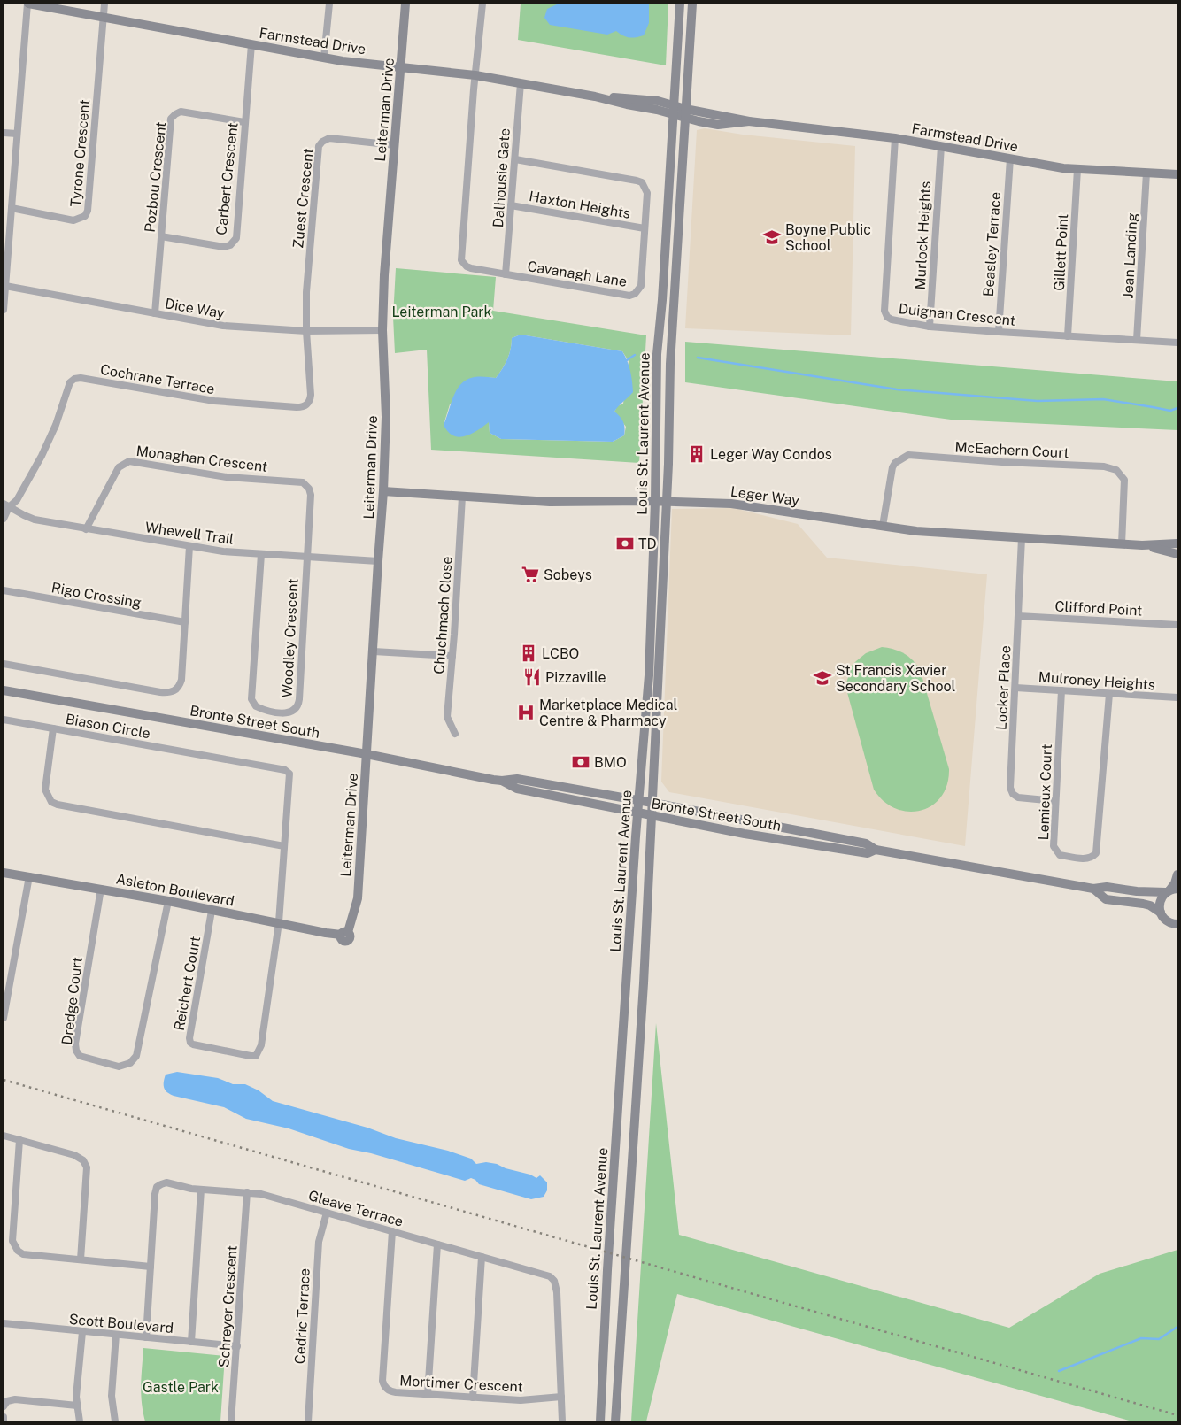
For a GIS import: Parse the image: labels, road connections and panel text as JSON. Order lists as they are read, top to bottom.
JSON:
{
  "streets": {
    "main road": [
      "Farmstead Drive",
      "Leiterman Drive",
      "Louis St. Laurent Avenue",
      "Leger Way",
      "Bronte Street South",
      "Asleton Boulevard"
    ],
    "street": [
      "Tyrone Crescent",
      "Pozbou Crescent",
      "Dalhousie Gate",
      "Carbert Crescent",
      "Zuest Crescent",
      "Haxton Heights",
      "Murlock Heights",
      "Beasley Terrace",
      "Gillett Point",
      "Jean Landing",
      "Cavanagh Lane",
      "Dice Way",
      "Duignan Crescent",
      "Cochrane Terrace",
      "McEachern Court",
      "Monaghan Crescent",
      "Whewell Trail",
      "Rigo Crossing",
      "Clifford Point",
      "Chuchmach Close",
      "Woodley Crescent",
      "Mulroney Heights",
      "Locker Place",
      "Biason Circle",
      "Lemieux Court",
      "Reichert Court",
      "Dredge Court",
      "Gleave Terrace",
      "Schreyer Crescent",
      "Cedric Terrace",
      "Scott Boulevard",
      "Mortimer Crescent"
    ]
  },
  "crossings": [
    ["Farmstead Drive", "Leiterman Drive"],
    ["Farmstead Drive", "Tyrone Crescent"],
    ["Farmstead Drive", "Dalhousie Gate"],
    ["Farmstead Drive", "Carbert Crescent"],
    ["Farmstead Drive", "Murlock Heights"],
    ["Farmstead Drive", "Beasley Terrace"],
    ["Farmstead Drive", "Gillett Point"],
    ["Farmstead Drive", "Jean Landing"],
    ["Farmstead Drive", "Cavanagh Lane"],
    ["Farmstead Drive", "Duignan Crescent"],
    ["Farmstead Drive", "Louis St. Laurent Avenue"],
    ["Leiterman Drive", "Zuest Crescent"],
    ["Leiterman Drive", "Dice Way"],
    ["Leiterman Drive", "Leger Way"],
    ["Leiterman Drive", "Whewell Trail"],
    ["Leiterman Drive", "Bronte Street South"],
    ["Leiterman Drive", "Asleton Boulevard"],
    ["Pozbou Crescent", "Carbert Crescent"],
    ["Pozbou Crescent", "Dice Way"],
    ["Dalhousie Gate", "Haxton Heights"],
    ["Dalhousie Gate", "Cavanagh Lane"],
    ["Zuest Crescent", "Dice Way"],
    ["Zuest Crescent", "Cochrane Terrace"],
    ["Haxton Heights", "Cavanagh Lane"],
    ["Murlock Heights", "Duignan Crescent"],
    ["Beasley Terrace", "Duignan Crescent"],
    ["Gillett Point", "Duignan Crescent"],
    ["Jean Landing", "Duignan Crescent"],
    ["Dice Way", "Cochrane Terrace"],
    ["Cochrane Terrace", "Whewell Trail"],
    ["Louis St. Laurent Avenue", "Leger Way"],
    ["Louis St. Laurent Avenue", "Bronte Street South"],
    ["McEachern Court", "Leger Way"],
    ["Monaghan Crescent", "Whewell Trail"],
    ["Monaghan Crescent", "Woodley Crescent"],
    ["Leger Way", "Chuchmach Close"],
    ["Leger Way", "Locker Place"],
    ["Whewell Trail", "Woodley Crescent"],
    ["Clifford Point", "Locker Place"],
    ["Mulroney Heights", "Locker Place"],
    ["Mulroney Heights", "Lemieux Court"],
    ["Locker Place", "Lemieux Court"],
    ["Biason Circle", "Asleton Boulevard"],
    ["Biason Circle", "Reichert Court"],
    ["Asleton Boulevard", "Reichert Court"],
    ["Asleton Boulevard", "Dredge Court"],
    ["Gleave Terrace", "Schreyer Crescent"],
    ["Gleave Terrace", "Cedric Terrace"],
    ["Gleave Terrace", "Scott Boulevard"],
    ["Gleave Terrace", "Mortimer Crescent"],
    ["Schreyer Crescent", "Scott Boulevard"]
  ],
  "parks": ["Leiterman Park", "Gastle Park"],
  "places": {
    "school or university": ["Boyne Public School", "St Francis Xavier Secondary School"],
    "building": ["Leger Way Condos", "LCBO"],
    "bank": ["TD", "BMO"],
    "supermarket": ["Sobeys"],
    "restaurant": ["Pizzaville"],
    "hospital": ["Marketplace Medical Centre & Pharmacy"]
  }
}
